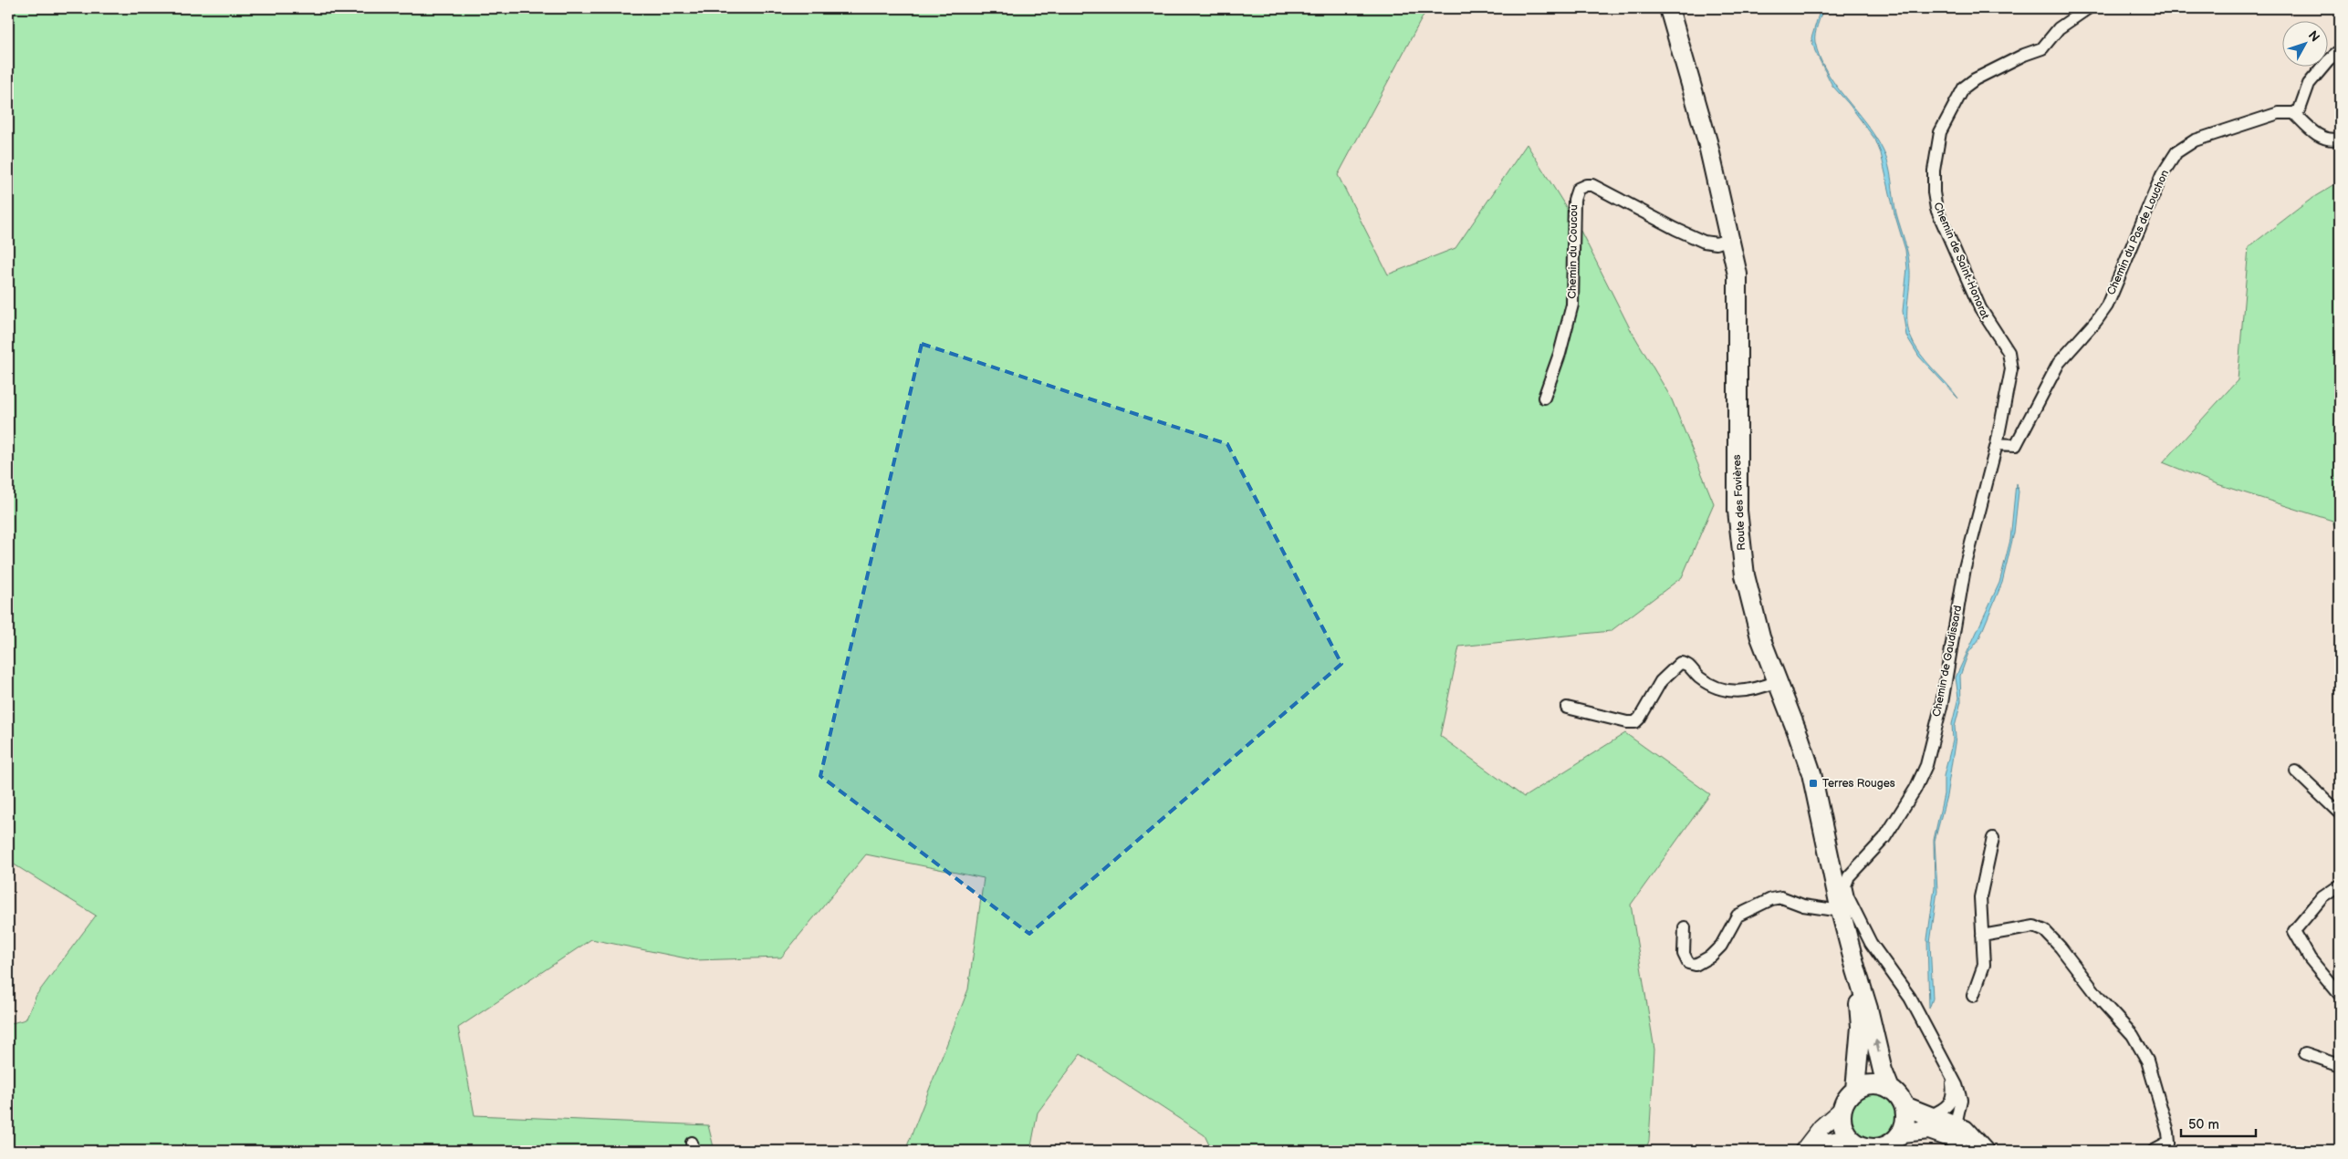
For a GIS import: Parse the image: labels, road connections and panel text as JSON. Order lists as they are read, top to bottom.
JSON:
{
  "streets": {
    "main road": ["Route des Favières"],
    "street": [
      "Chemin du Pas de Louchon",
      "Chemin du Coucou",
      "Chemin de Saint-Honorat",
      "Chemin de Gaudissard"
    ]
  },
  "crossings": [
    ["Chemin du Pas de Louchon", "Chemin de Saint-Honorat"],
    ["Chemin du Pas de Louchon", "Chemin de Gaudissard"],
    ["Chemin du Coucou", "Route des Favières"],
    ["Chemin de Saint-Honorat", "Chemin de Gaudissard"]
  ],
  "places": {
    "transit": ["Terres Rouges"]
  },
  "scale_bar": "50 m",
  "north": "top right"
}
